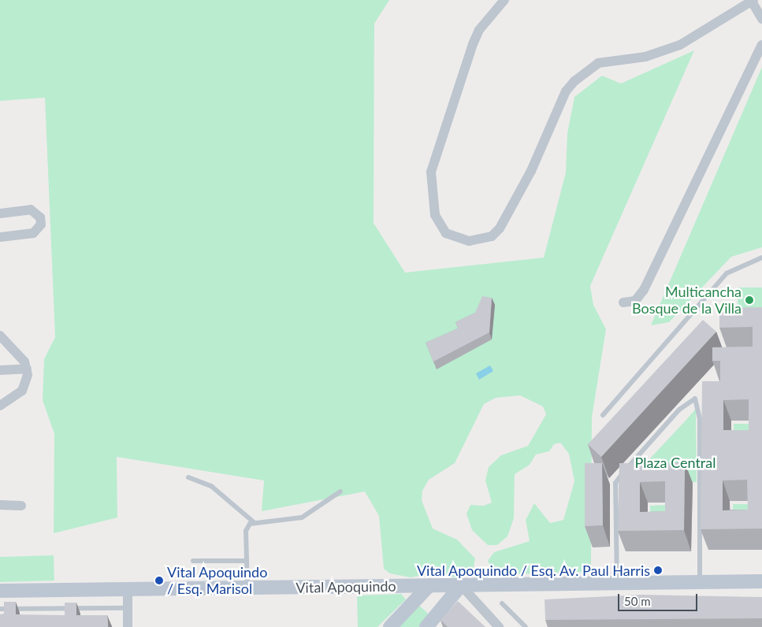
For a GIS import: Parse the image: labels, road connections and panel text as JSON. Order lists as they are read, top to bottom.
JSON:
{
  "streets": {
    "street": ["Vital Apoquindo"]
  },
  "parks": ["Plaza Central"],
  "places": ["Multicancha Bosque de la Villa", "Vital Apoquindo / Esq. Av. Paul Harris", "Vital Apoquindo / Esq. Marisol"],
  "scale_bar": "50 m"
}
